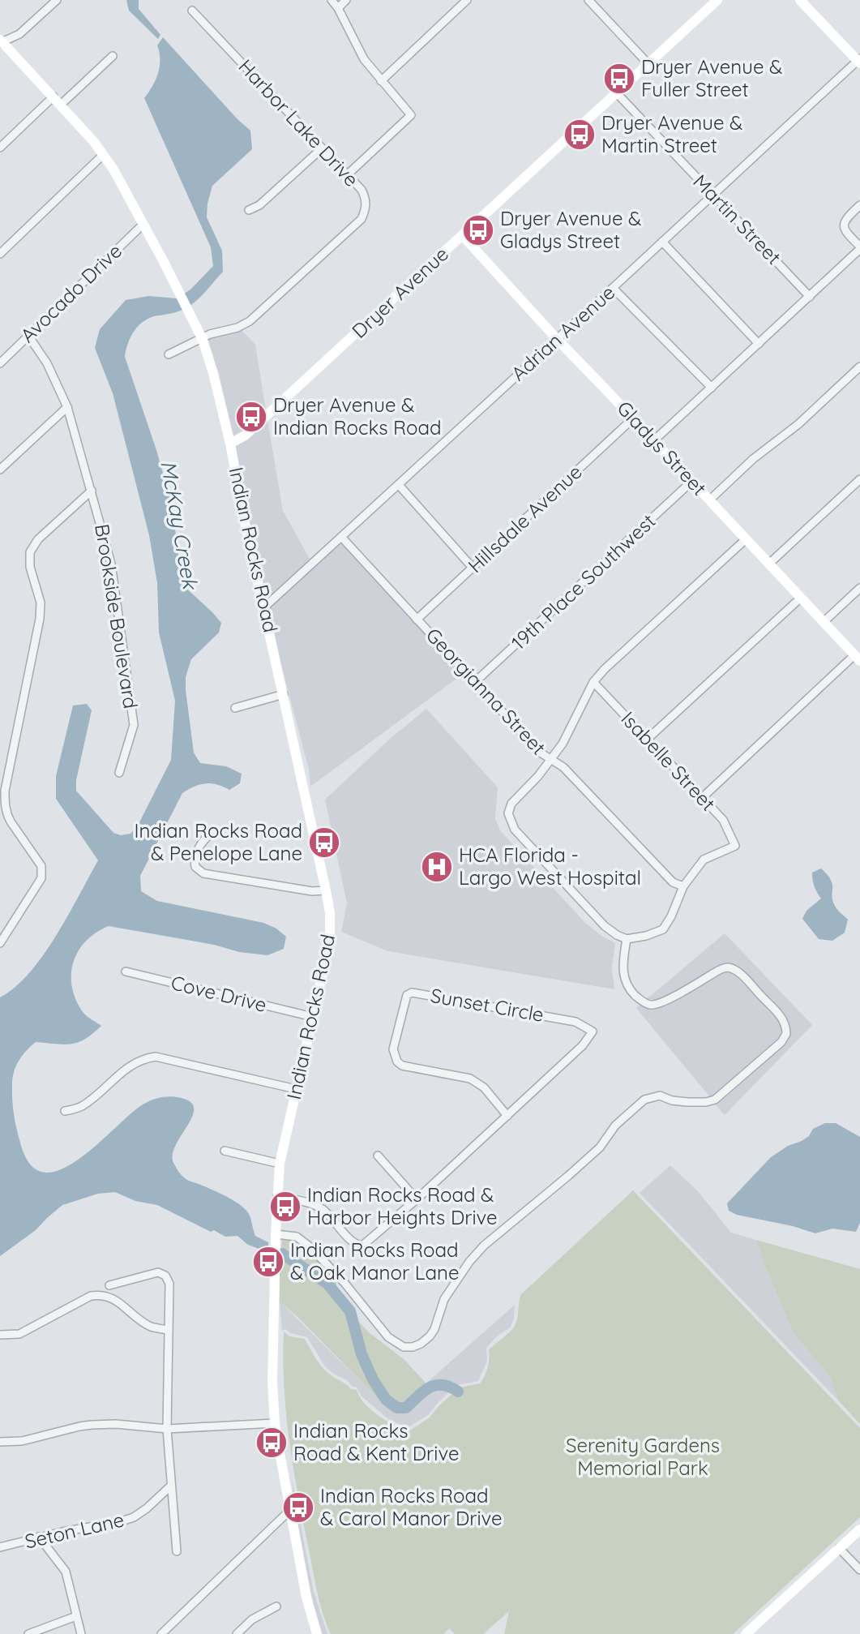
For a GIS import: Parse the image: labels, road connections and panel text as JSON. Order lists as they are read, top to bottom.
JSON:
{
  "streets": {
    "street": [
      "Harbor Lake Drive",
      "Martin Street",
      "Dryer Avenue",
      "Avocado Drive",
      "Adrian Avenue",
      "Gladys Street",
      "Hillsdale Avenue",
      "Indian Rocks Road",
      "19th Place Southwest",
      "Brookside Boulevard",
      "Georgianna Street",
      "Isabelle Street",
      "Cove Drive",
      "Sunset Circle",
      "Seton Lane"
    ]
  },
  "crossings": [
    ["Harbor Lake Drive", "Indian Rocks Road"],
    ["Martin Street", "Dryer Avenue"],
    ["Martin Street", "Adrian Avenue"],
    ["Dryer Avenue", "Gladys Street"],
    ["Dryer Avenue", "Indian Rocks Road"],
    ["Avocado Drive", "Indian Rocks Road"],
    ["Avocado Drive", "Brookside Boulevard"],
    ["Adrian Avenue", "Gladys Street"],
    ["Adrian Avenue", "Indian Rocks Road"],
    ["Adrian Avenue", "Georgianna Street"],
    ["Gladys Street", "Hillsdale Avenue"],
    ["Gladys Street", "19th Place Southwest"],
    ["Hillsdale Avenue", "Georgianna Street"],
    ["Indian Rocks Road", "Cove Drive"],
    ["19th Place Southwest", "Georgianna Street"],
    ["Georgianna Street", "Isabelle Street"]
  ],
  "water": ["McKay Creek"],
  "parks": ["Serenity Gardens Memorial Park"],
  "places": {
    "bus stop": [
      "Dryer Avenue & Fuller Street",
      "Dryer Avenue & Martin Street",
      "Dryer Avenue & Gladys Street",
      "Dryer Avenue & Indian Rocks Road",
      "Indian Rocks Road & Penelope Lane",
      "Indian Rocks Road & Harbor Heights Drive",
      "Indian Rocks Road & Oak Manor Lane",
      "Indian Rocks Road & Kent Drive",
      "Indian Rocks Road & Carol Manor Drive"
    ],
    "hospital": ["HCA Florida - Largo West Hospital"]
  }
}
